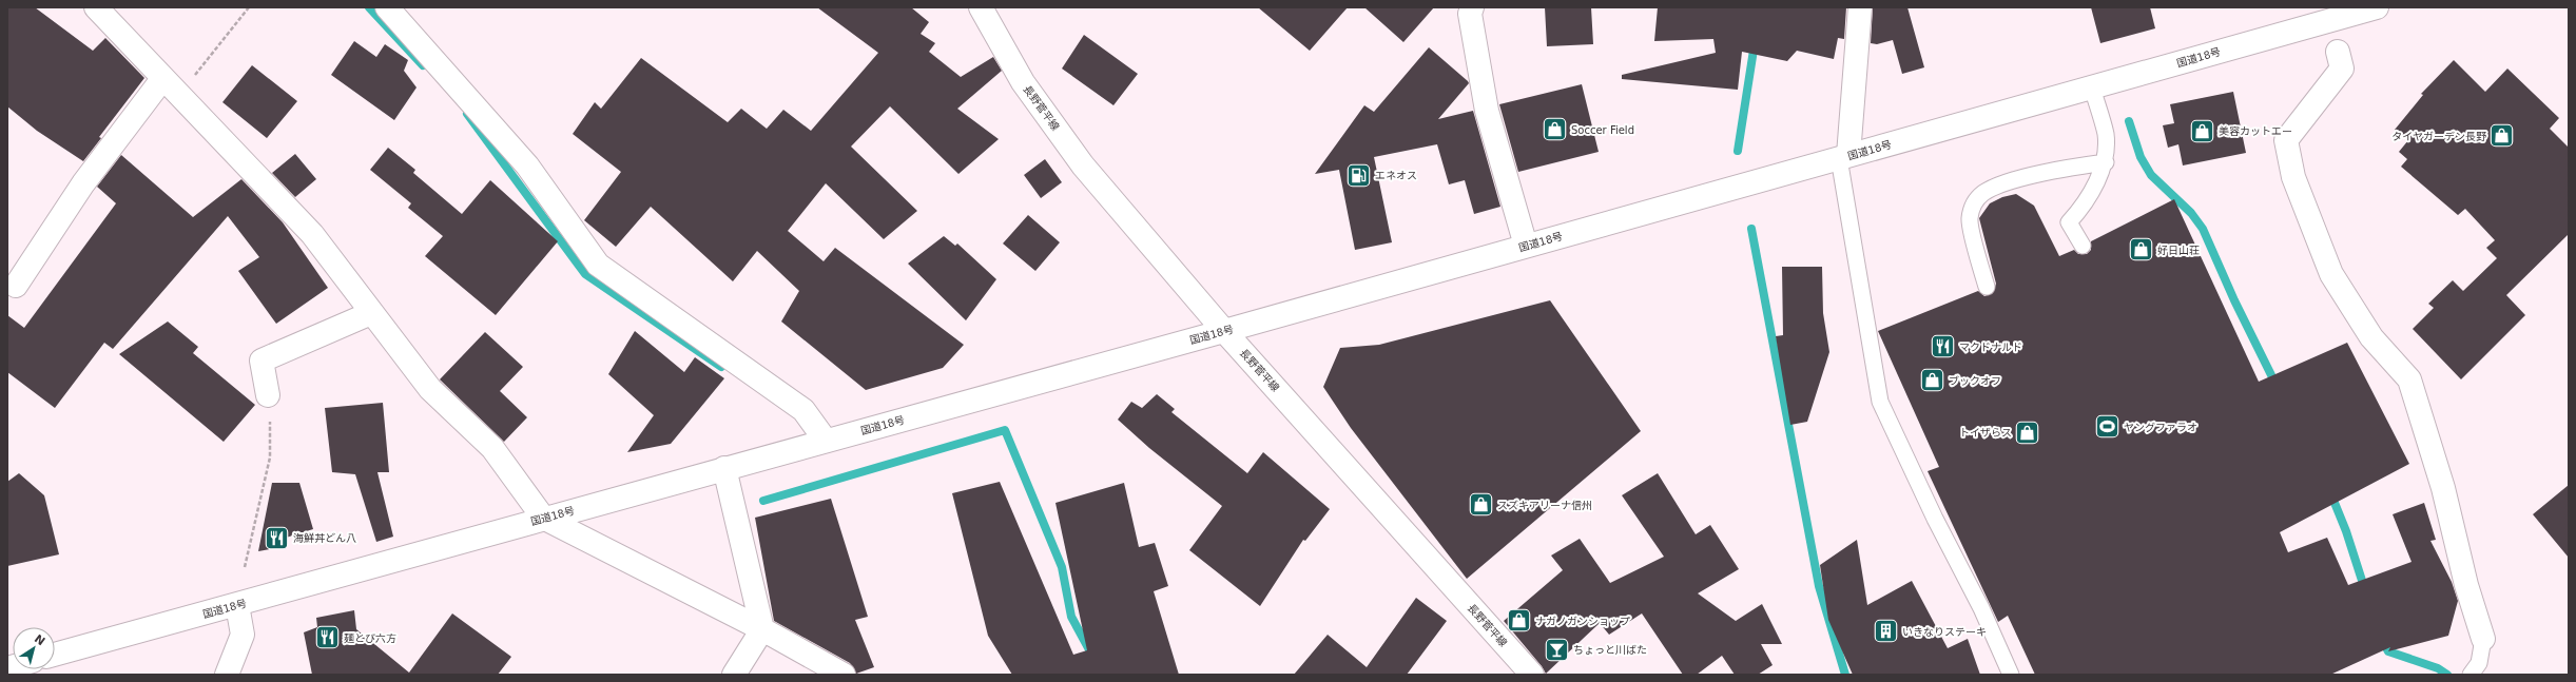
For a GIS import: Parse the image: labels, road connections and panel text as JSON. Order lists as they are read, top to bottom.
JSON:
{
  "streets": {
    "main road": ["国道18号", "長野菅平線"]
  },
  "crossings": [
    ["国道18号", "長野菅平線"]
  ],
  "places": {
    "shop": [
      "Soccer Field",
      "美容カットエー",
      "タイヤガーデン長野",
      "好日山荘",
      "ブックオフ",
      "トイザらス",
      "スズキアリーナ信州",
      "ナガノガンショップ"
    ],
    "fuel station": ["エネオス"],
    "restaurant": ["マクドナルド", "海鮮丼どん八", "麺とび六方"],
    "sports": ["ヤングファラオ"],
    "building": ["いきなりステーキ"],
    "bar": ["ちょっと川ばた"]
  },
  "north": "top right"
}
